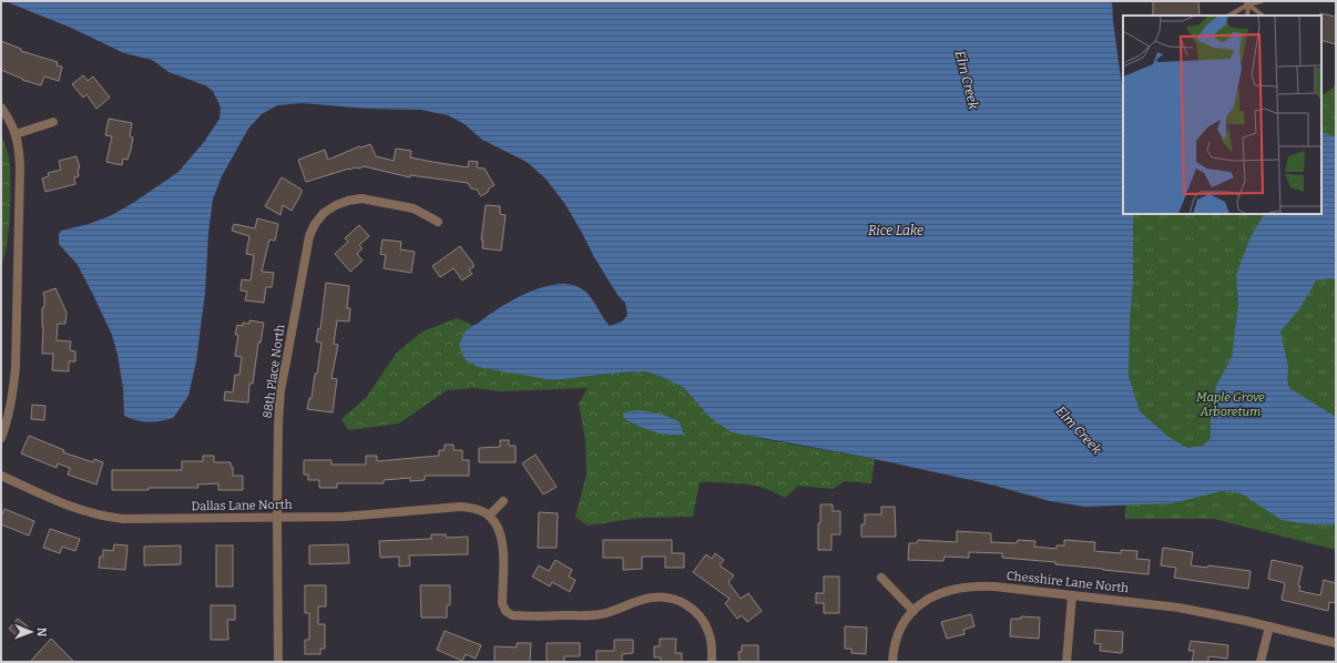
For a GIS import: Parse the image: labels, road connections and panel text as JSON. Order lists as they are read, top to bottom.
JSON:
{
  "streets": {
    "street": ["88th Place North", "Dallas Lane North", "Chesshire Lane North"]
  },
  "crossings": [
    ["88th Place North", "Dallas Lane North"]
  ],
  "water": ["Elm Creek", "Rice Lake"],
  "parks": ["Maple Grove Arboretum"],
  "north": "right"
}
